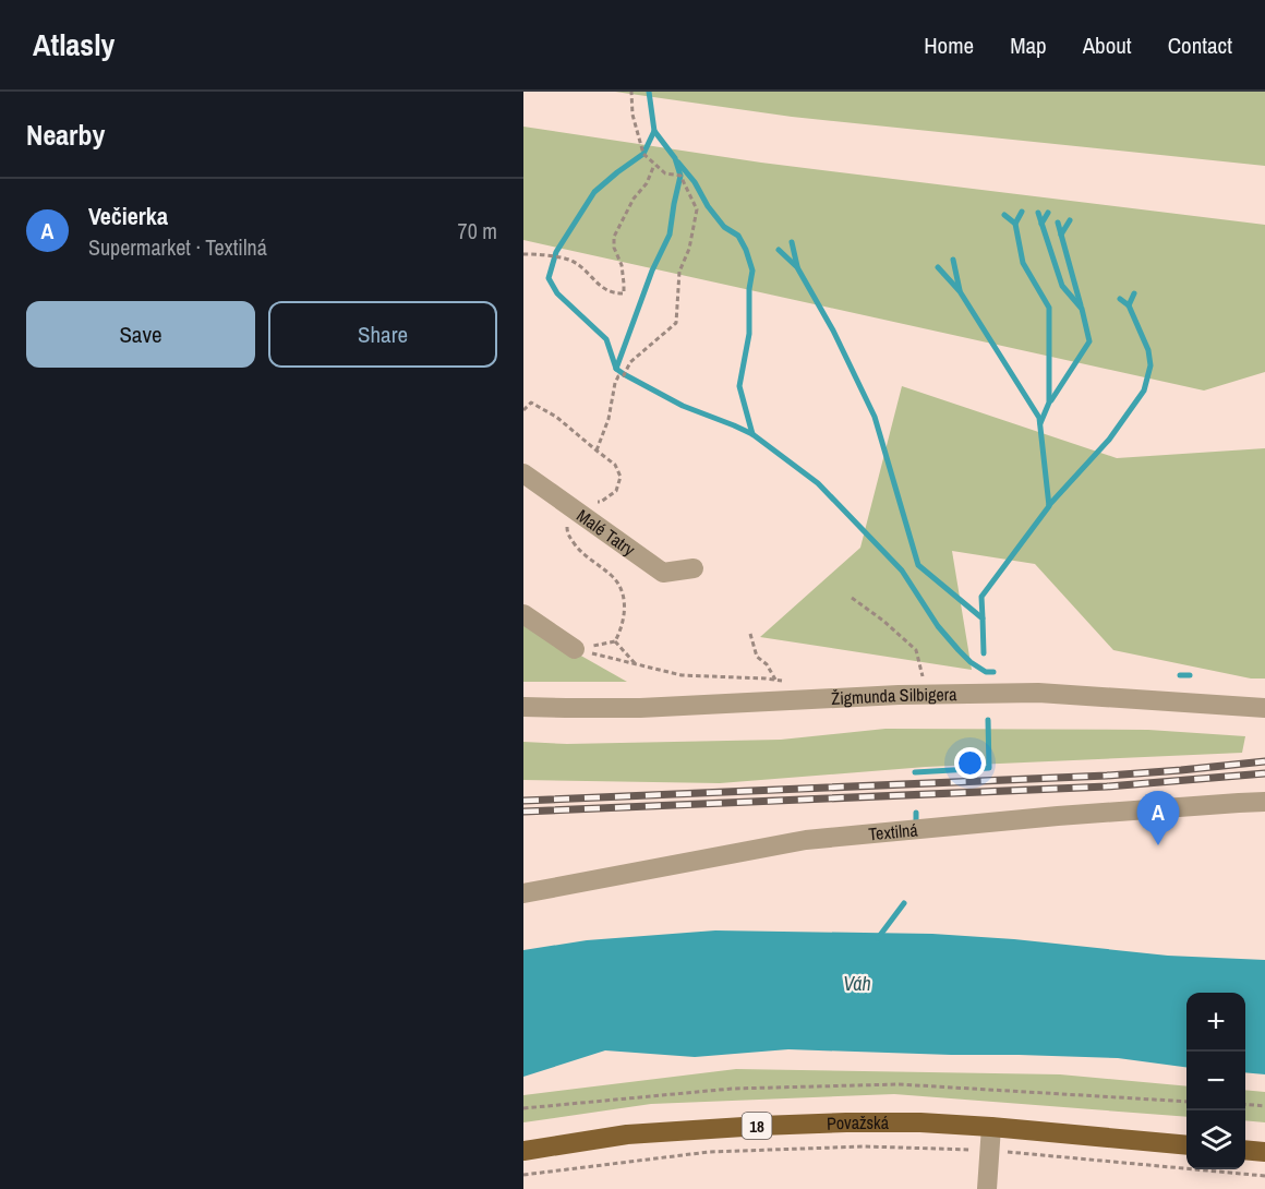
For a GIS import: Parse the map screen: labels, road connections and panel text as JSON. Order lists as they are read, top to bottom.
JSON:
{
  "streets": {
    "main road": ["Považská", "18"],
    "street": ["Malé Tatry", "Žigmunda Silbigera", "Textilná"]
  },
  "water": ["Váh"],
  "page": {
    "header": "Atlasly",
    "nav": [
      "Home",
      "Map",
      "About",
      "Contact"
    ],
    "heading": "Nearby",
    "list": [
      {
        "mark": "A",
        "name": "Večierka",
        "note": "Supermarket · Textilná",
        "value": "70 m"
      }
    ],
    "buttons": ["Save", "Share"],
    "pins": "A",
    "map_buttons": ["+", "−"]
  }
}
